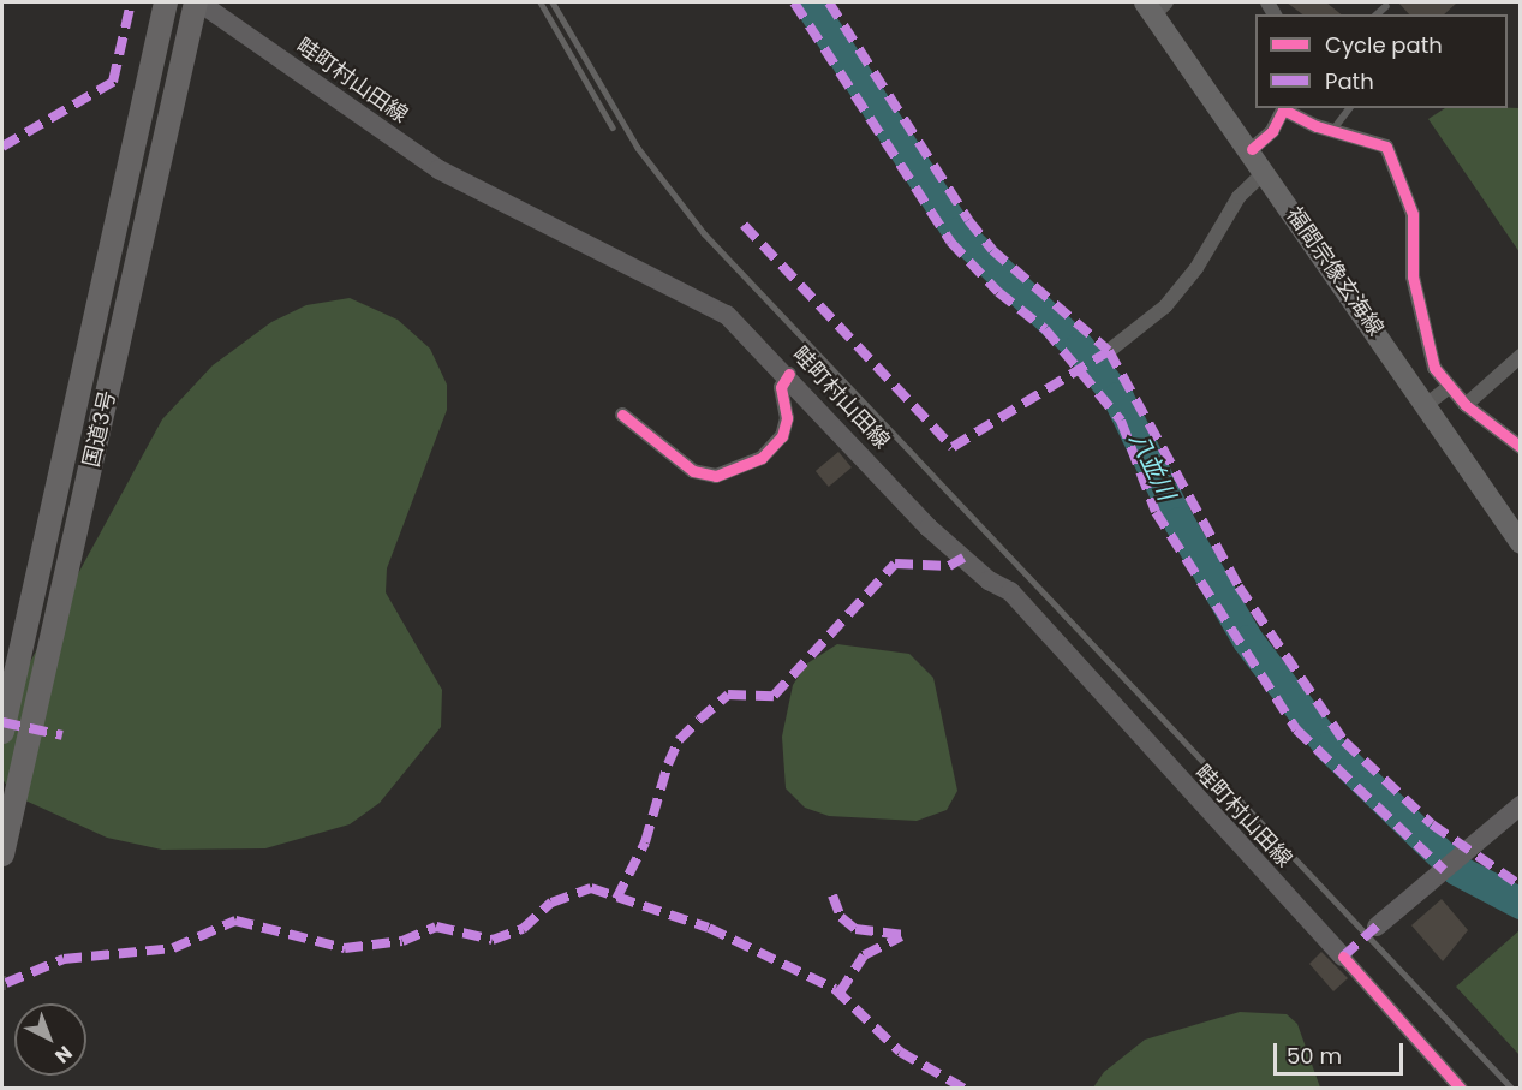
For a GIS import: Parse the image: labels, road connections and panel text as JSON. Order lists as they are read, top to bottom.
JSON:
{
  "streets": {
    "highway": ["国道3号"],
    "main road": ["畦町村山田線", "福間宗像玄海線"]
  },
  "crossings": [
    ["畦町村山田線", "国道3号"]
  ],
  "water": ["八並川"],
  "legend": ["Cycle path", "Path"],
  "scale_bar": "50 m",
  "north": "bottom right"
}
